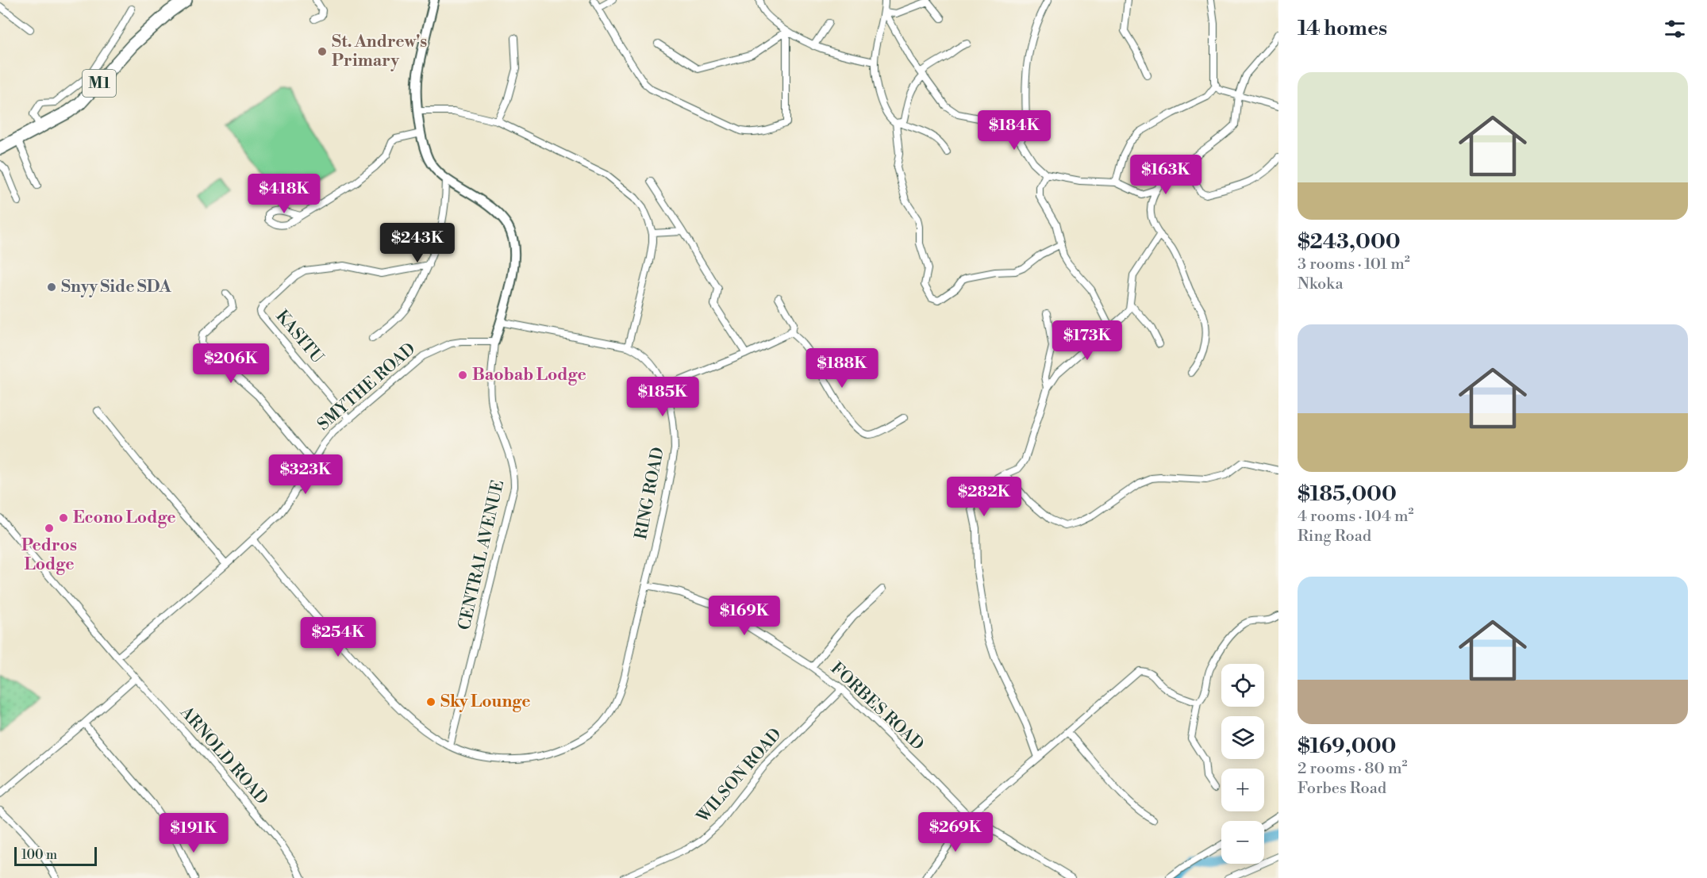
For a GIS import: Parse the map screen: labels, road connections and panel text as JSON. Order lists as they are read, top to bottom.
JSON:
{
  "streets": {
    "highway": ["M1"],
    "street": [
      "KASITU",
      "SMYTHE ROAD",
      "RING ROAD",
      "CENTRAL AVENUE",
      "FORBES ROAD",
      "ARNOLD ROAD",
      "WILSON ROAD"
    ]
  },
  "crossings": [
    ["KASITU", "SMYTHE ROAD"],
    ["SMYTHE ROAD", "RING ROAD"],
    ["SMYTHE ROAD", "CENTRAL AVENUE"],
    ["SMYTHE ROAD", "ARNOLD ROAD"],
    ["RING ROAD", "CENTRAL AVENUE"],
    ["RING ROAD", "FORBES ROAD"],
    ["FORBES ROAD", "WILSON ROAD"]
  ],
  "places": [
    "St. Andrew's Primary",
    "Snyy Side SDA",
    "Baobab Lodge",
    "Econo Lodge",
    "Pedros Lodge",
    "Sky Lounge"
  ],
  "scale_bar": "100 m",
  "page": {
    "heading": "14 homes",
    "list": [
      {
        "name": "$243,000",
        "note": "3 rooms · 101 m² · Nkoka"
      },
      {
        "name": "$185,000",
        "note": "4 rooms · 104 m² · Ring Road"
      },
      {
        "name": "$169,000",
        "note": "2 rooms · 80 m² · Forbes Road"
      }
    ],
    "price": [
      "$184K",
      "$163K",
      "$418K",
      "$243K",
      "$173K",
      "$206K",
      "$188K",
      "$185K",
      "$323K",
      "$282K",
      "$169K",
      "$254K",
      "$269K",
      "$191K"
    ],
    "map_buttons": ["+", "−"],
    "scale": "100 m"
  }
}
